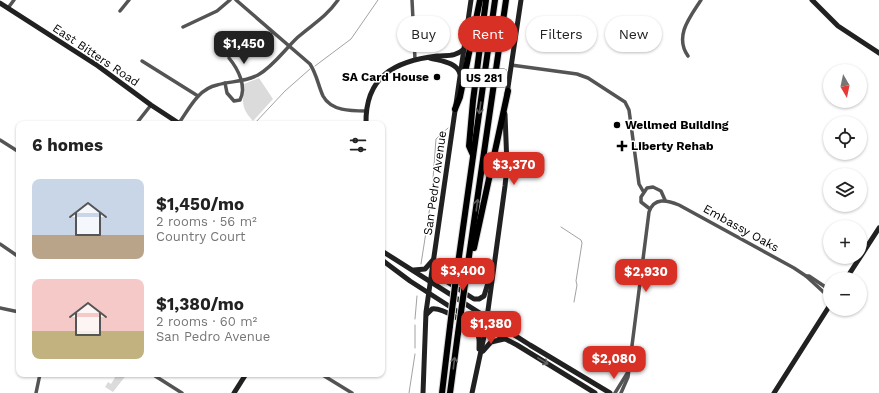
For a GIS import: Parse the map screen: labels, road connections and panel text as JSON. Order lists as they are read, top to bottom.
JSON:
{
  "streets": {
    "highway": ["US 281"],
    "main road": ["East Bitters Road", "San Pedro Avenue"],
    "street": ["Embassy Oaks"]
  },
  "places": {
    "other": ["SA Card House", "Wellmed Building"],
    "health": ["Liberty Rehab"]
  },
  "north": "bottom",
  "page": {
    "chip": [
      "Buy",
      "Rent",
      "Filters",
      "New"
    ],
    "price": [
      "$1,450",
      "$3,370",
      "$3,400",
      "$2,930",
      "$1,380",
      "$2,080"
    ],
    "map_buttons": ["+", "−"],
    "heading": "6 homes",
    "list": [
      {
        "name": "$1,450/mo",
        "note": "2 rooms · 56 m² · Country Court"
      },
      {
        "name": "$1,380/mo",
        "note": "2 rooms · 60 m² · San Pedro Avenue"
      }
    ]
  }
}
